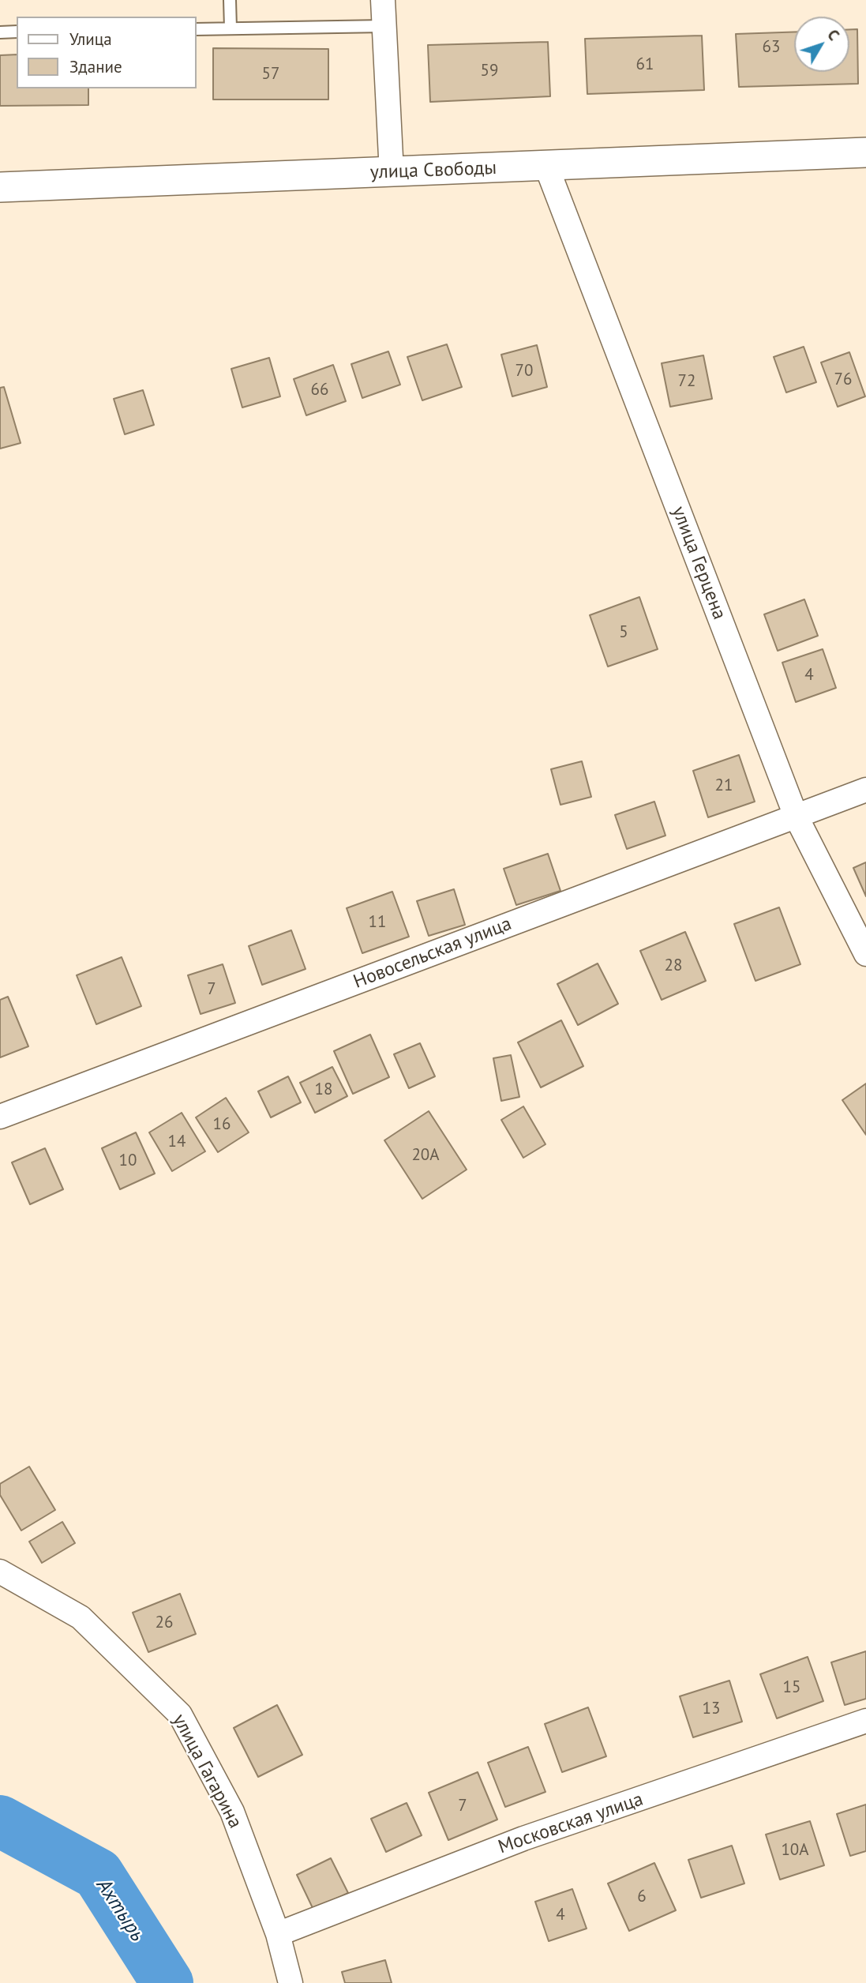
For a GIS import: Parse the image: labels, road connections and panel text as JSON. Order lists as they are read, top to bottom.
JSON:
{
  "streets": {
    "street": [
      "улица Свободы",
      "улица Герцена",
      "Новосельская улица",
      "улица Гагарина",
      "Московская улица"
    ]
  },
  "crossings": [
    ["улица Свободы", "улица Герцена"],
    ["улица Герцена", "Новосельская улица"],
    ["улица Гагарина", "Московская улица"]
  ],
  "water": ["Ахтырь"],
  "house_numbers": [
    "63",
    "61",
    "59",
    "57",
    "70",
    "76",
    "72",
    "66",
    "5",
    "4",
    "21",
    "11",
    "28",
    "7",
    "18",
    "16",
    "14",
    "20А",
    "10",
    "26",
    "15",
    "13",
    "7",
    "10А",
    "6",
    "4"
  ],
  "legend": ["Улица", "Здание"],
  "north": "top right"
}
